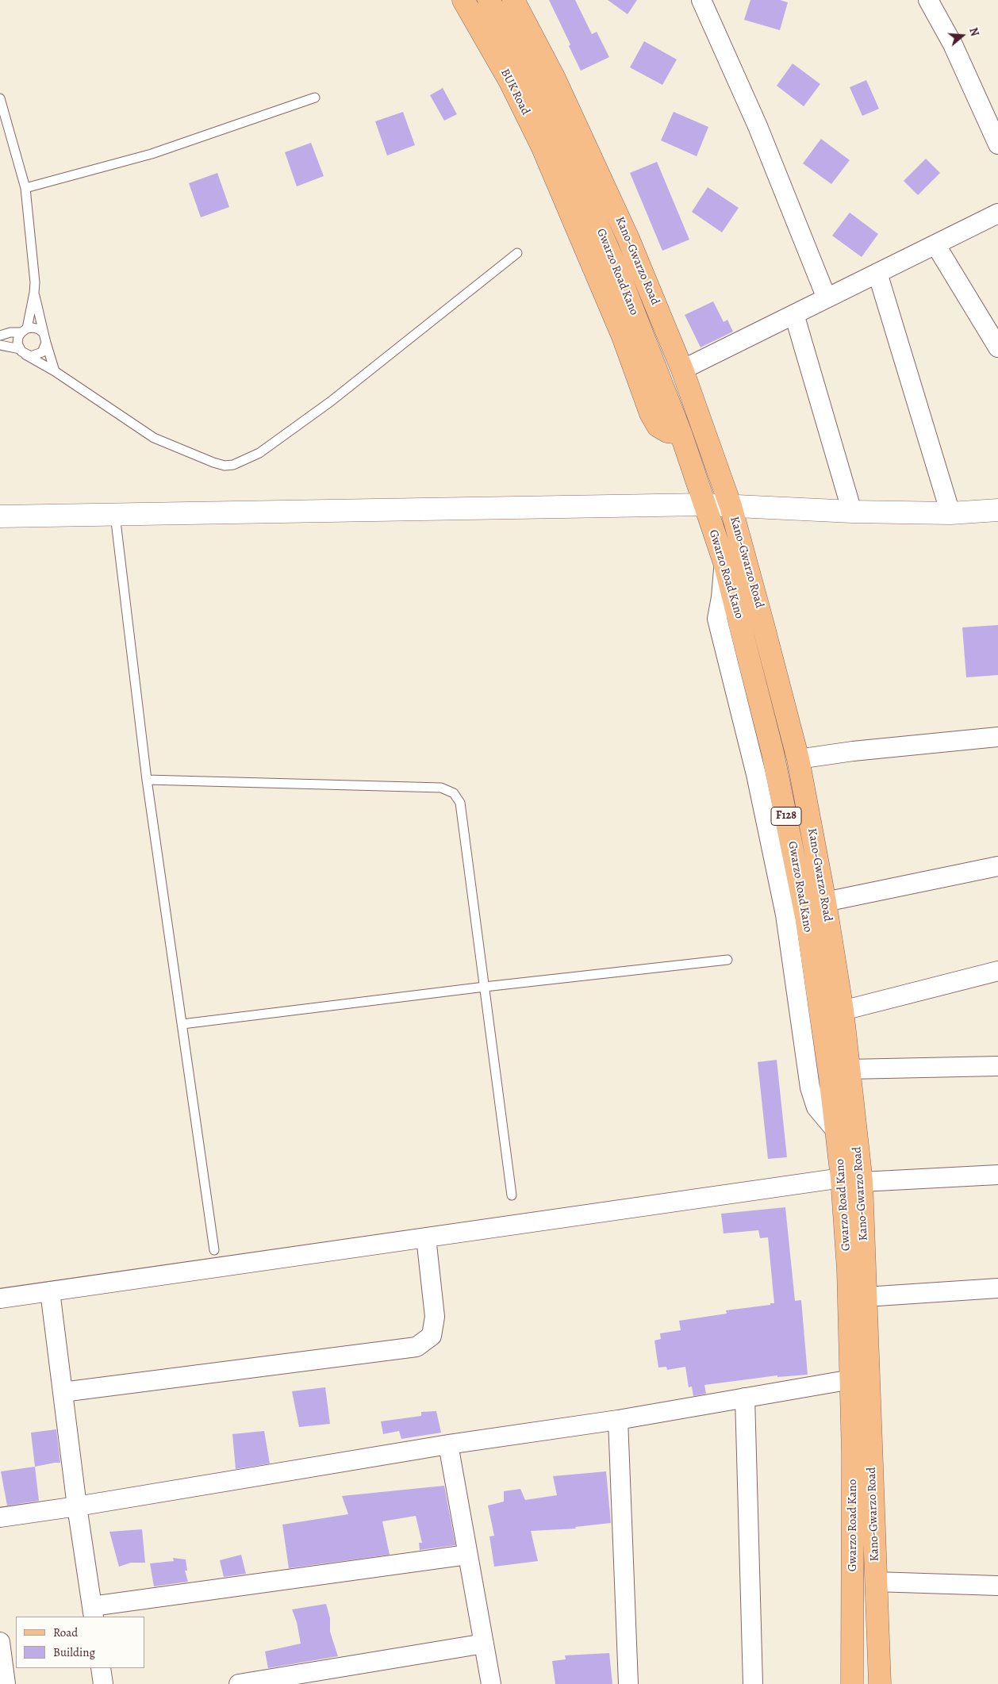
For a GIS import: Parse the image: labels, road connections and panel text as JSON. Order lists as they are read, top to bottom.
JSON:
{
  "streets": {
    "main road": [
      "BUK Road",
      "Kano-Gwarzo Road",
      "Gwarzo Road Kano",
      "F128"
    ]
  },
  "crossings": [
    ["BUK Road", "Gwarzo Road Kano"],
    ["Kano-Gwarzo Road", "Gwarzo Road Kano"]
  ],
  "legend": ["Road", "Building"],
  "north": "right"
}
